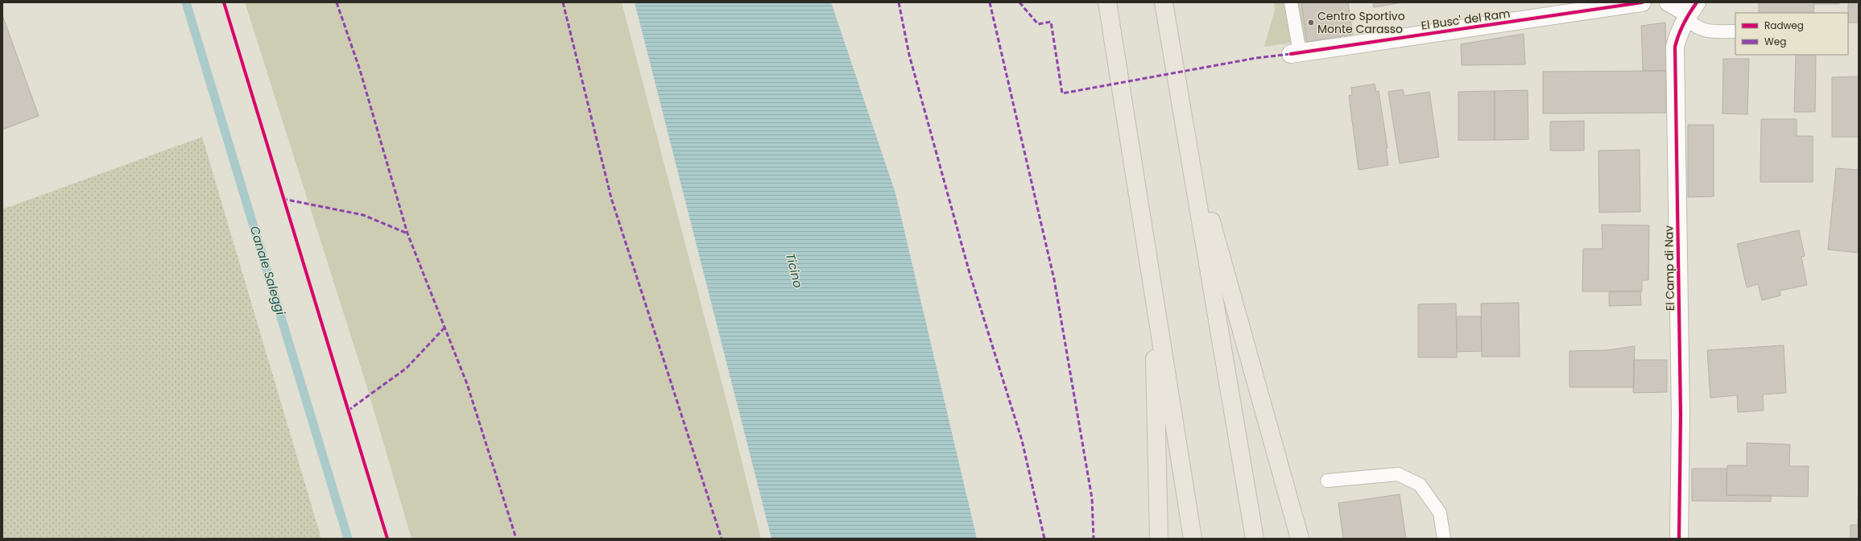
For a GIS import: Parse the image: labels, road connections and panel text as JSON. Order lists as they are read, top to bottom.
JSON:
{
  "streets": {
    "street": ["El Busc' del Ram", "El Camp di Nav"]
  },
  "water": ["Canale Saleggi", "Ticino"],
  "places": ["Centro Sportivo Monte Carasso"],
  "legend": ["Radweg", "Weg"]
}
